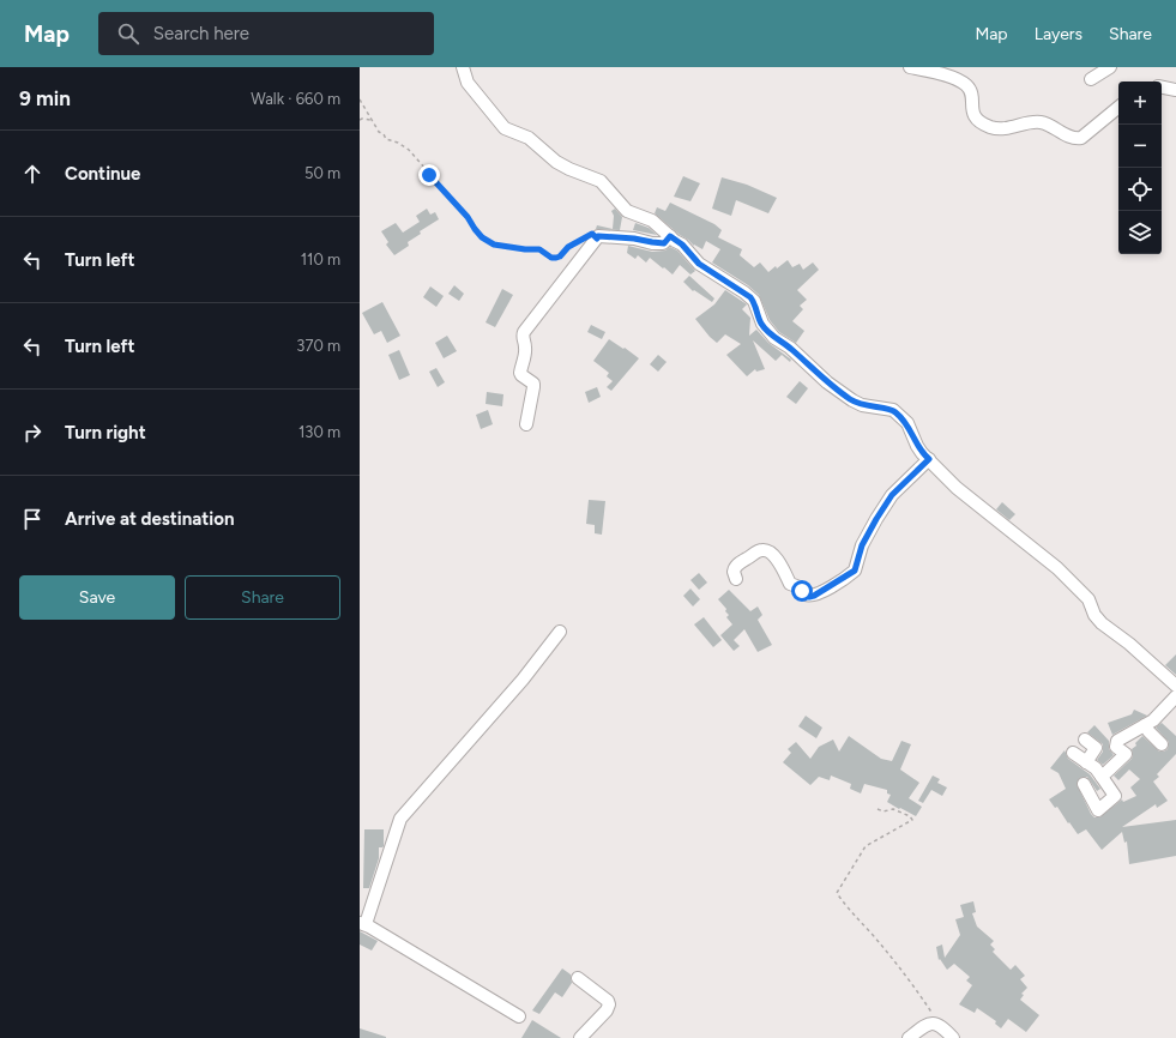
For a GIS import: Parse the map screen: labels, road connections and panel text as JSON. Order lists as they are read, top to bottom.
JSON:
{
  "page": {
    "header": "Map",
    "search": "Search here",
    "nav": ["Map", "Layers", "Share"],
    "heading": ["9 min", "Walk · 660 m"],
    "map_buttons": ["+", "−"],
    "list": [
      ["Continue", "50 m"],
      ["Turn left", "110 m"],
      ["Turn left", "370 m"],
      ["Turn right", "130 m"],
      "Arrive at destination"
    ],
    "buttons": ["Save", "Share"]
  }
}
